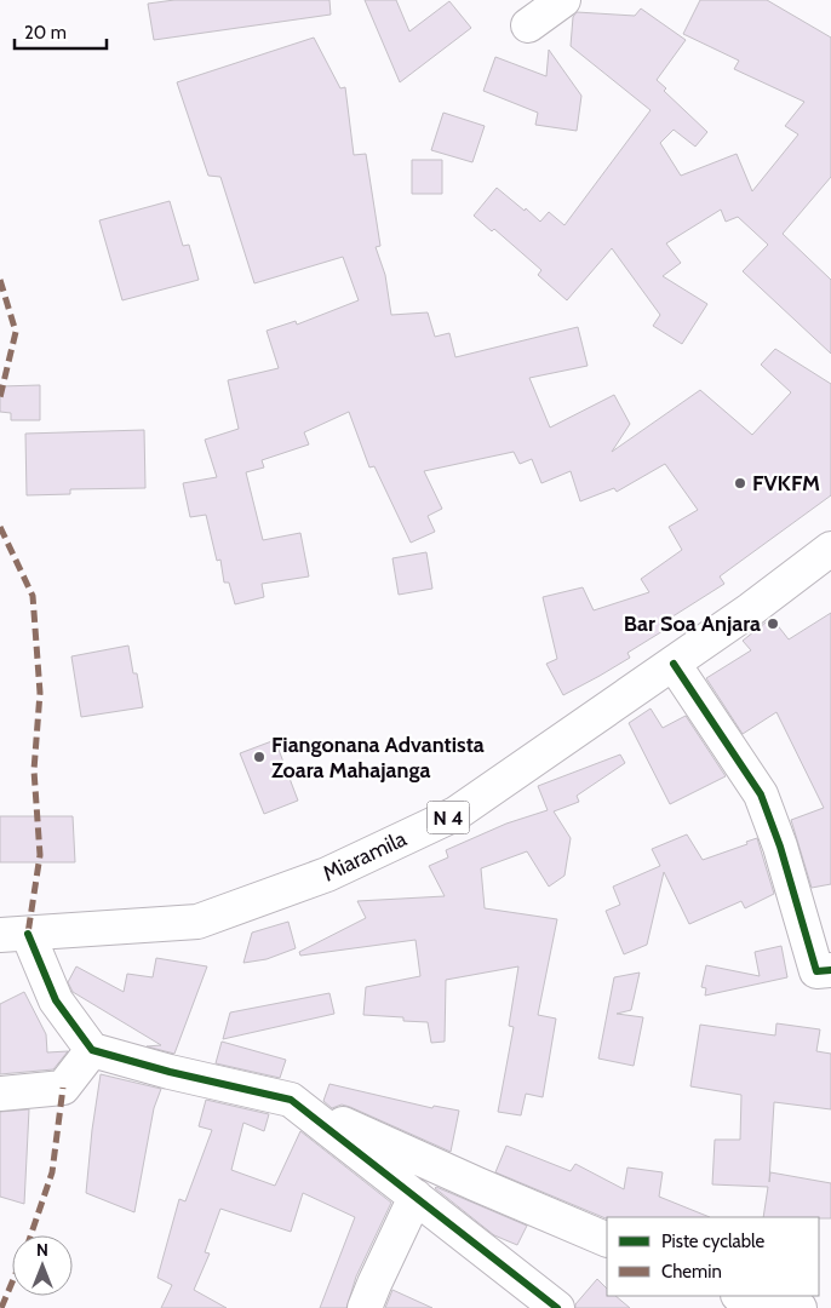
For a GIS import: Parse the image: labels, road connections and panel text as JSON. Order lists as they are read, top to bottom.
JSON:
{
  "streets": {
    "street": ["N 4", "Miaramila"]
  },
  "places": ["FVKFM", "Bar Soa Anjara", "Fiangonana Advantista Zoara Mahajanga"],
  "legend": ["Piste cyclable", "Chemin"],
  "scale_bar": "20 m",
  "north": "top"
}
